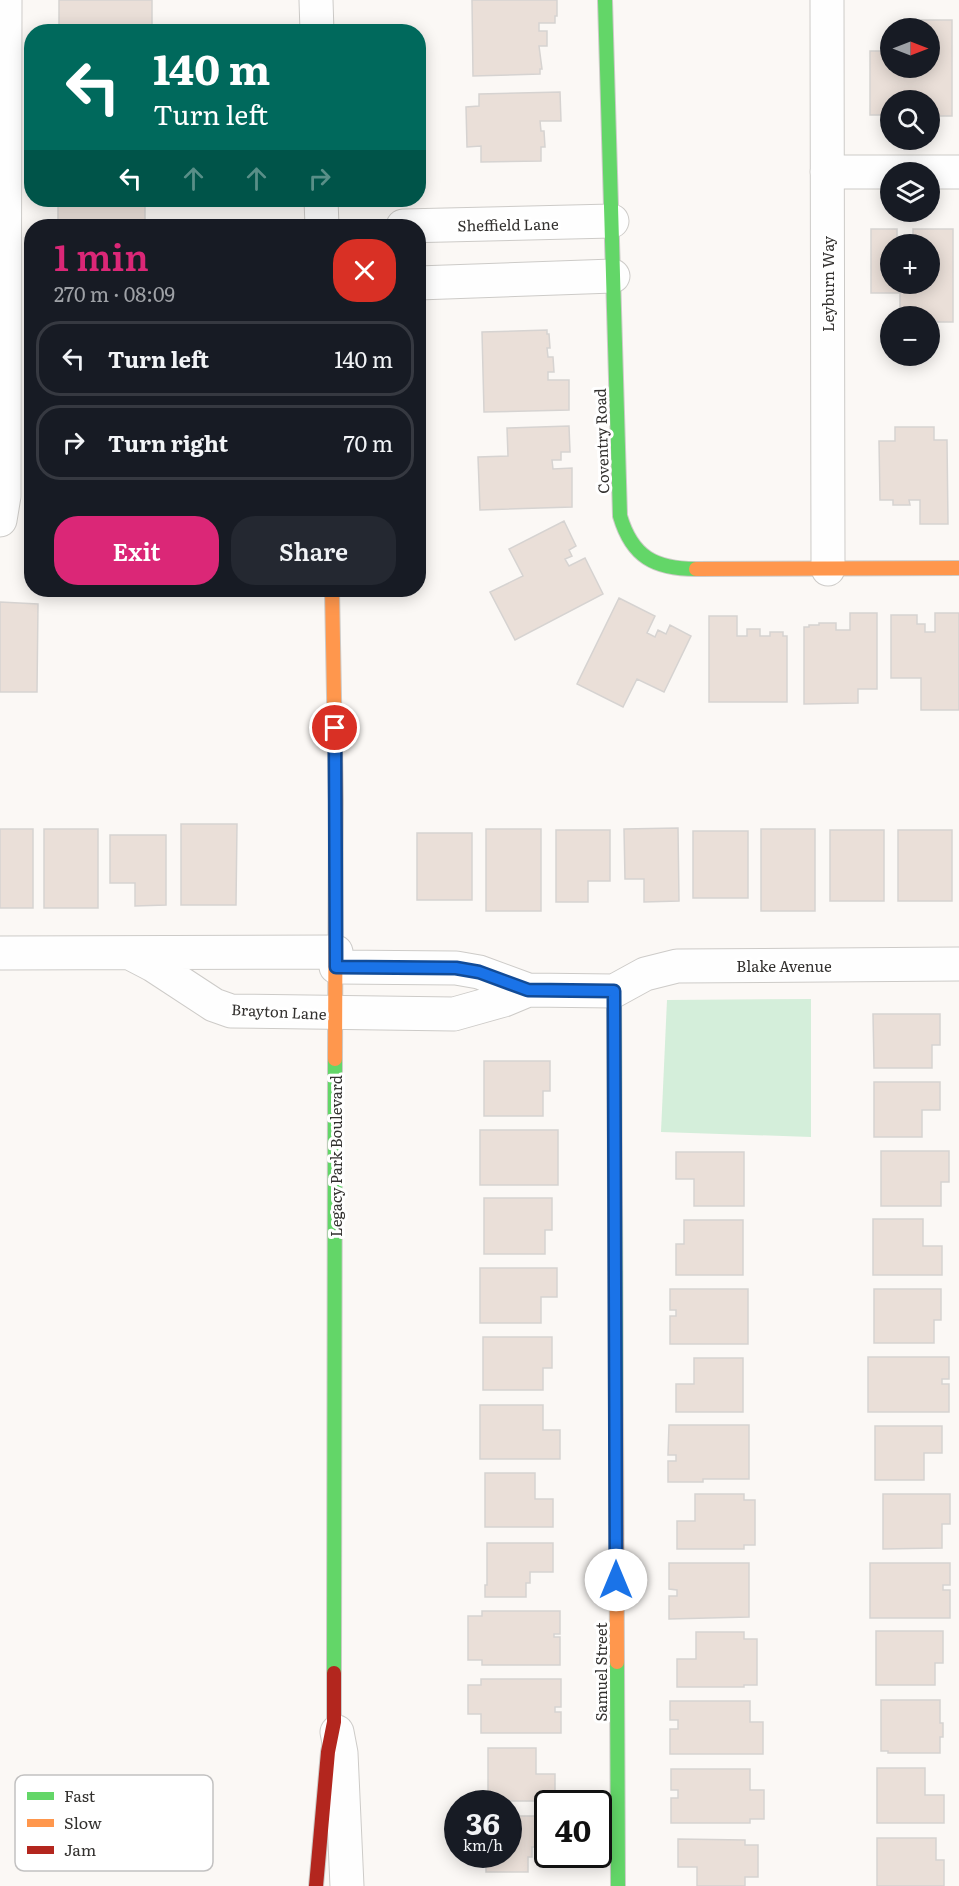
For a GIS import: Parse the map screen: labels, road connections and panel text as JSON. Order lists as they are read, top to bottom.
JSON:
{
  "streets": {
    "street": [
      "Sheffield Lane",
      "Leyburn Way",
      "Coventry Road",
      "Blake Avenue",
      "Brayton Lane",
      "Legacy Park Boulevard",
      "Samuel Street"
    ]
  },
  "crossings": [
    ["Sheffield Lane", "Coventry Road"],
    ["Leyburn Way", "Coventry Road"],
    ["Blake Avenue", "Samuel Street"],
    ["Brayton Lane", "Legacy Park Boulevard"]
  ],
  "legend": ["Fast", "Slow", "Jam"],
  "north": "right",
  "page": {
    "map_buttons": ["+", "−"],
    "turn": ["140 m", "Turn left"],
    "heading": ["1 min", "270 m · 08:09"],
    "list": [
      {
        "name": "Turn left",
        "value": "140 m"
      },
      {
        "name": "Turn right",
        "value": "70 m"
      }
    ],
    "buttons": ["Exit", "Share"],
    "speed": "36 km/h",
    "limit": "40"
  }
}
